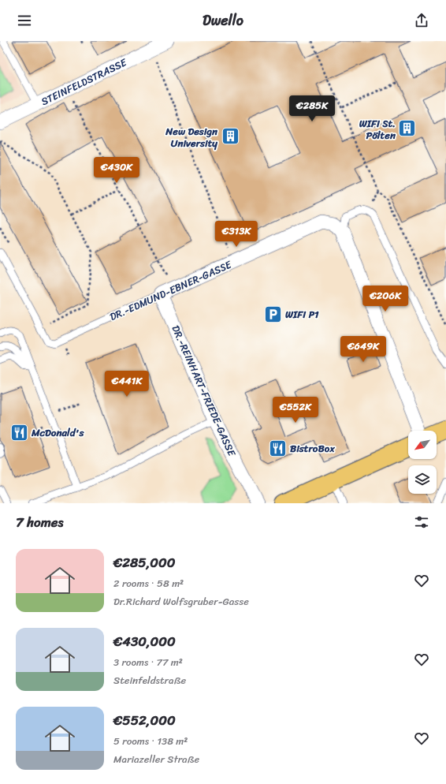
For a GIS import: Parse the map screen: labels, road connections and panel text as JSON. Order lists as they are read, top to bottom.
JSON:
{
  "streets": {
    "street": ["STEINFELDSTRASSE", "DR.-EDMUND-EBNER-GASSE", "DR.-REINHART-FRIEDE-GASSE"]
  },
  "crossings": [
    ["DR.-EDMUND-EBNER-GASSE", "DR.-REINHART-FRIEDE-GASSE"]
  ],
  "places": {
    "building": ["WIFI St. Pölten", "New Design University"],
    "parking": ["WIFI P1"],
    "restaurant": ["McDonald's", "BistroBox"]
  },
  "north": "bottom left",
  "page": {
    "header": "Dwello",
    "price": [
      "€285K",
      "€430K",
      "€313K",
      "€206K",
      "€649K",
      "€441K",
      "€552K"
    ],
    "heading": "7 homes",
    "list": [
      {
        "name": "€285,000",
        "note": "2 rooms · 58 m² · Dr.Richard Wolfsgruber-Gasse"
      },
      {
        "name": "€430,000",
        "note": "3 rooms · 77 m² · Steinfeldstraße"
      },
      {
        "name": "€552,000",
        "note": "5 rooms · 138 m² · Mariazeller Straße"
      }
    ]
  }
}
